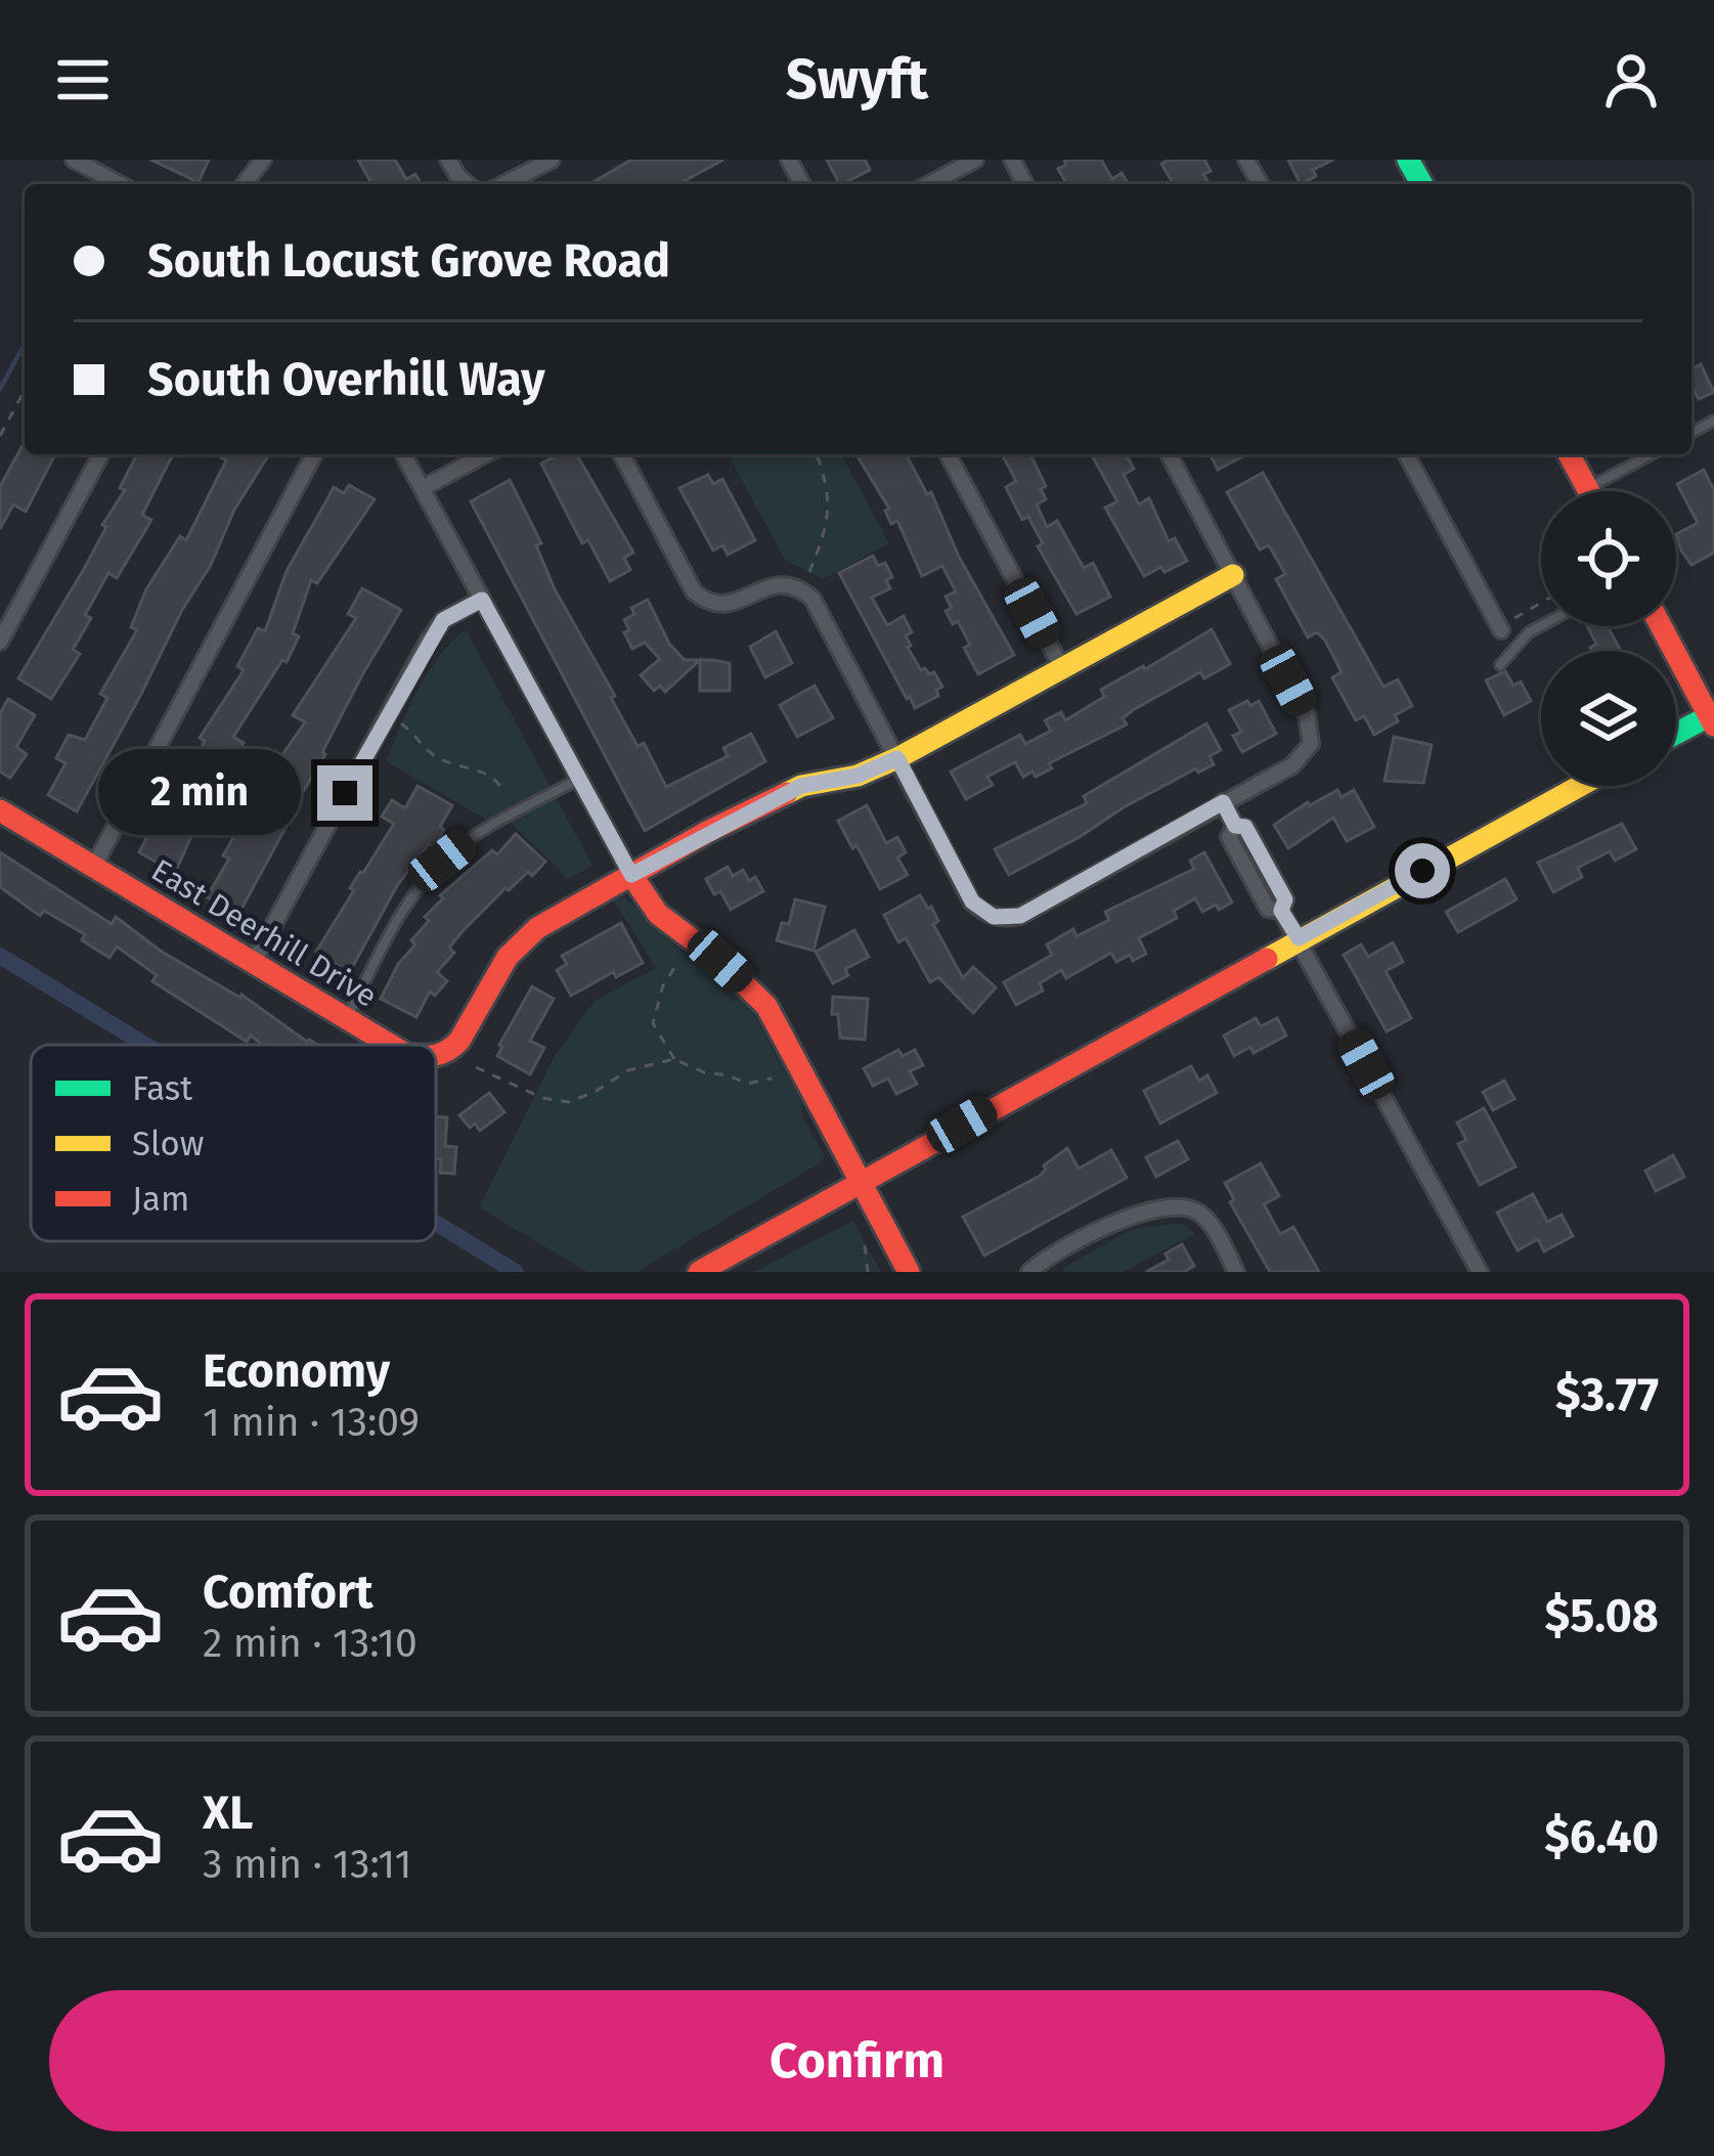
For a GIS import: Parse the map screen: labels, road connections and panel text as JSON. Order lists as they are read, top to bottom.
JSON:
{
  "streets": {
    "street": ["East Deerhill Drive"]
  },
  "legend": ["Fast", "Slow", "Jam"],
  "page": {
    "header": "Swyft",
    "banner": ["South Locust Grove Road", "South Overhill Way"],
    "bubble": "2 min",
    "list": [
      {
        "name": "Economy",
        "note": "1 min · 13:09",
        "value": "$3.77"
      },
      {
        "name": "Comfort",
        "note": "2 min · 13:10",
        "value": "$5.08"
      },
      {
        "name": "XL",
        "note": "3 min · 13:11",
        "value": "$6.40"
      }
    ],
    "buttons": "Confirm"
  }
}
